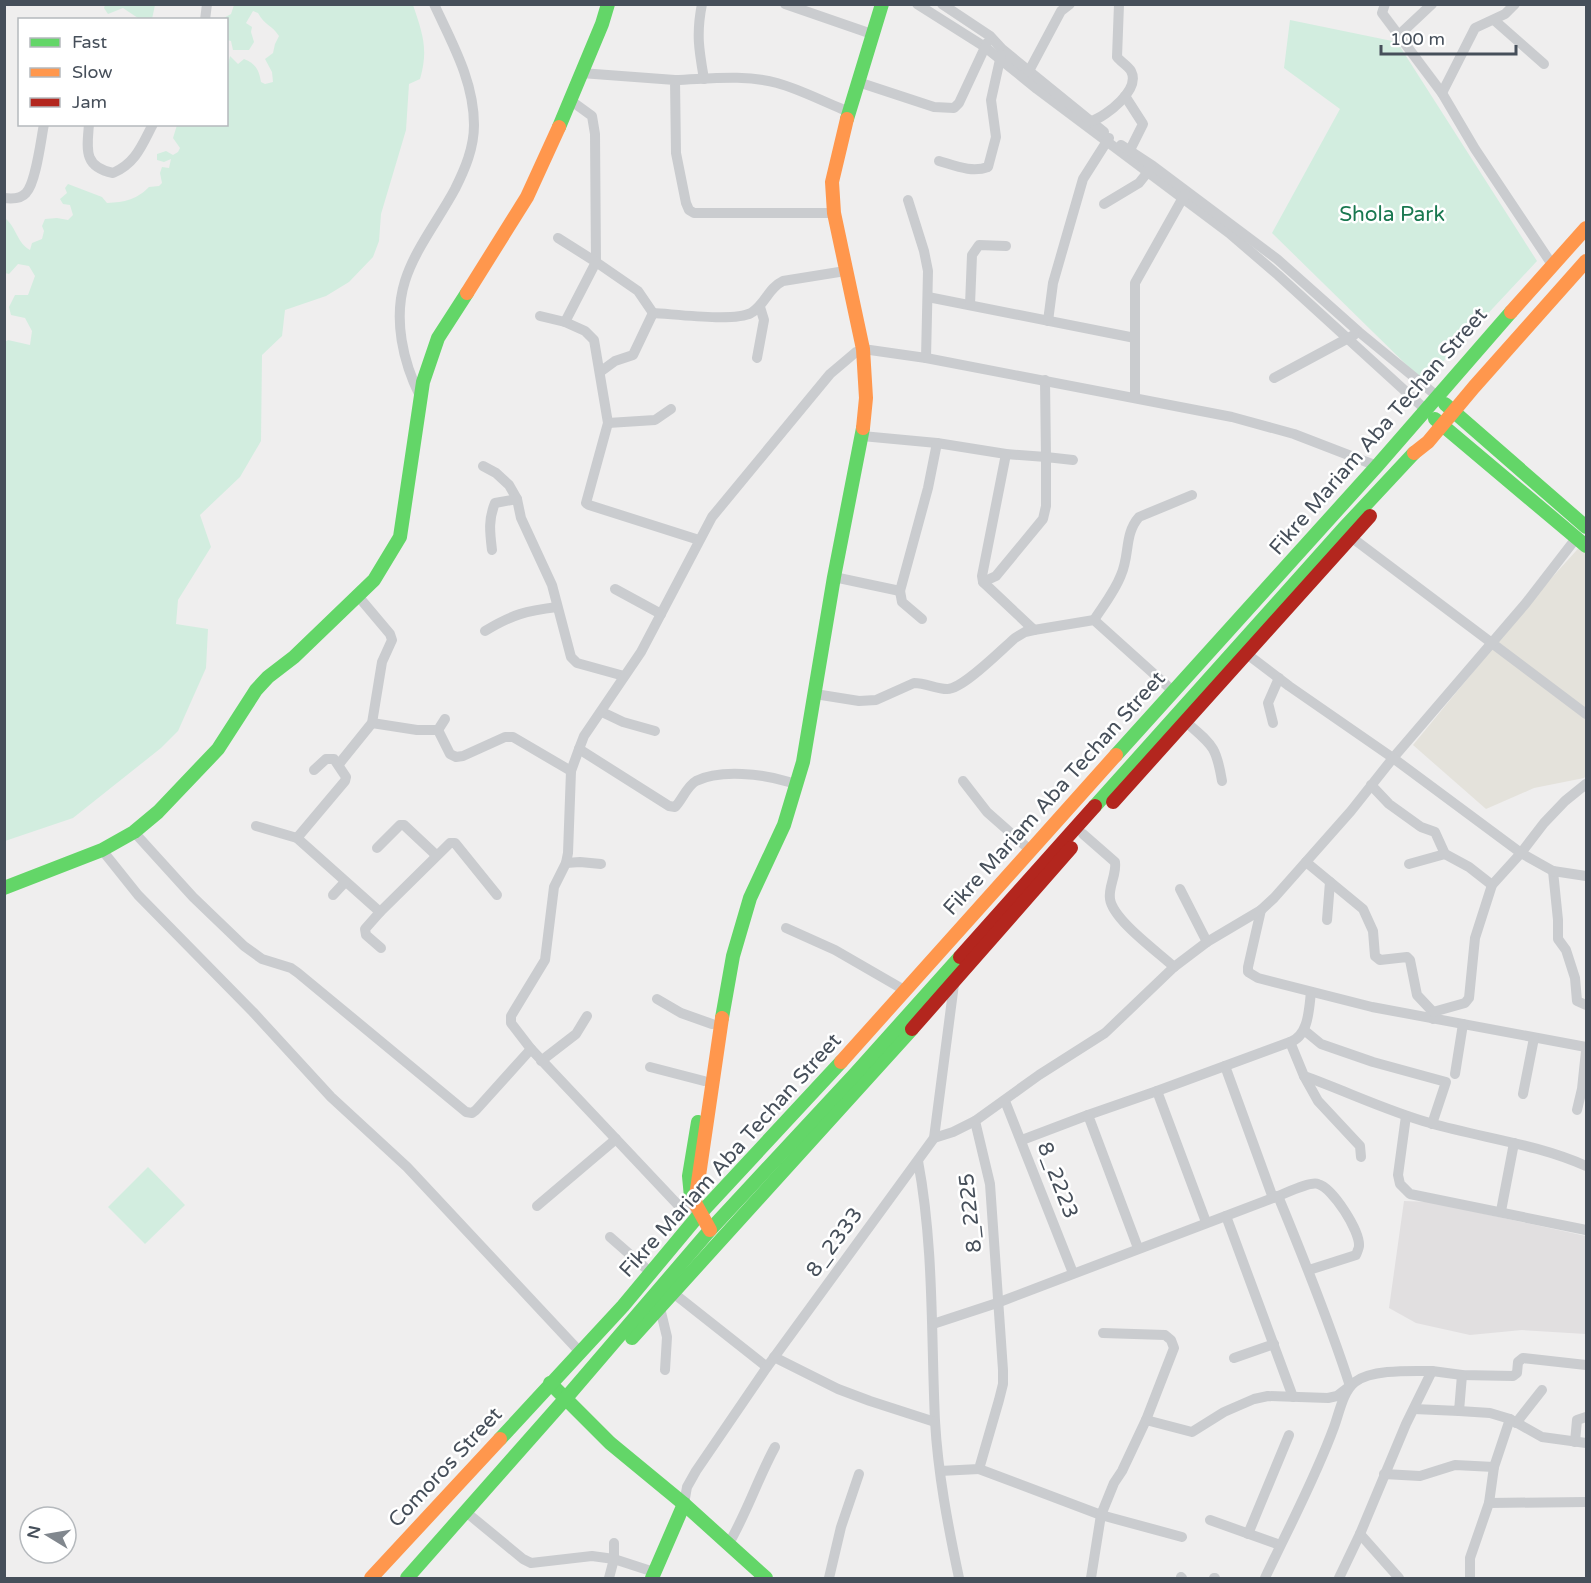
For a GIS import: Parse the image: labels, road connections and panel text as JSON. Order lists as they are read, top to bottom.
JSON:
{
  "streets": {
    "main road": ["Fikre Mariam Aba Techan Street", "Comoros Street"],
    "street": ["8_2223", "8_2225", "8_2333"]
  },
  "crossings": [
    ["Fikre Mariam Aba Techan Street", "Comoros Street"]
  ],
  "parks": ["Shola Park"],
  "legend": ["Fast", "Slow", "Jam"],
  "scale_bar": "100 m",
  "north": "left"
}
